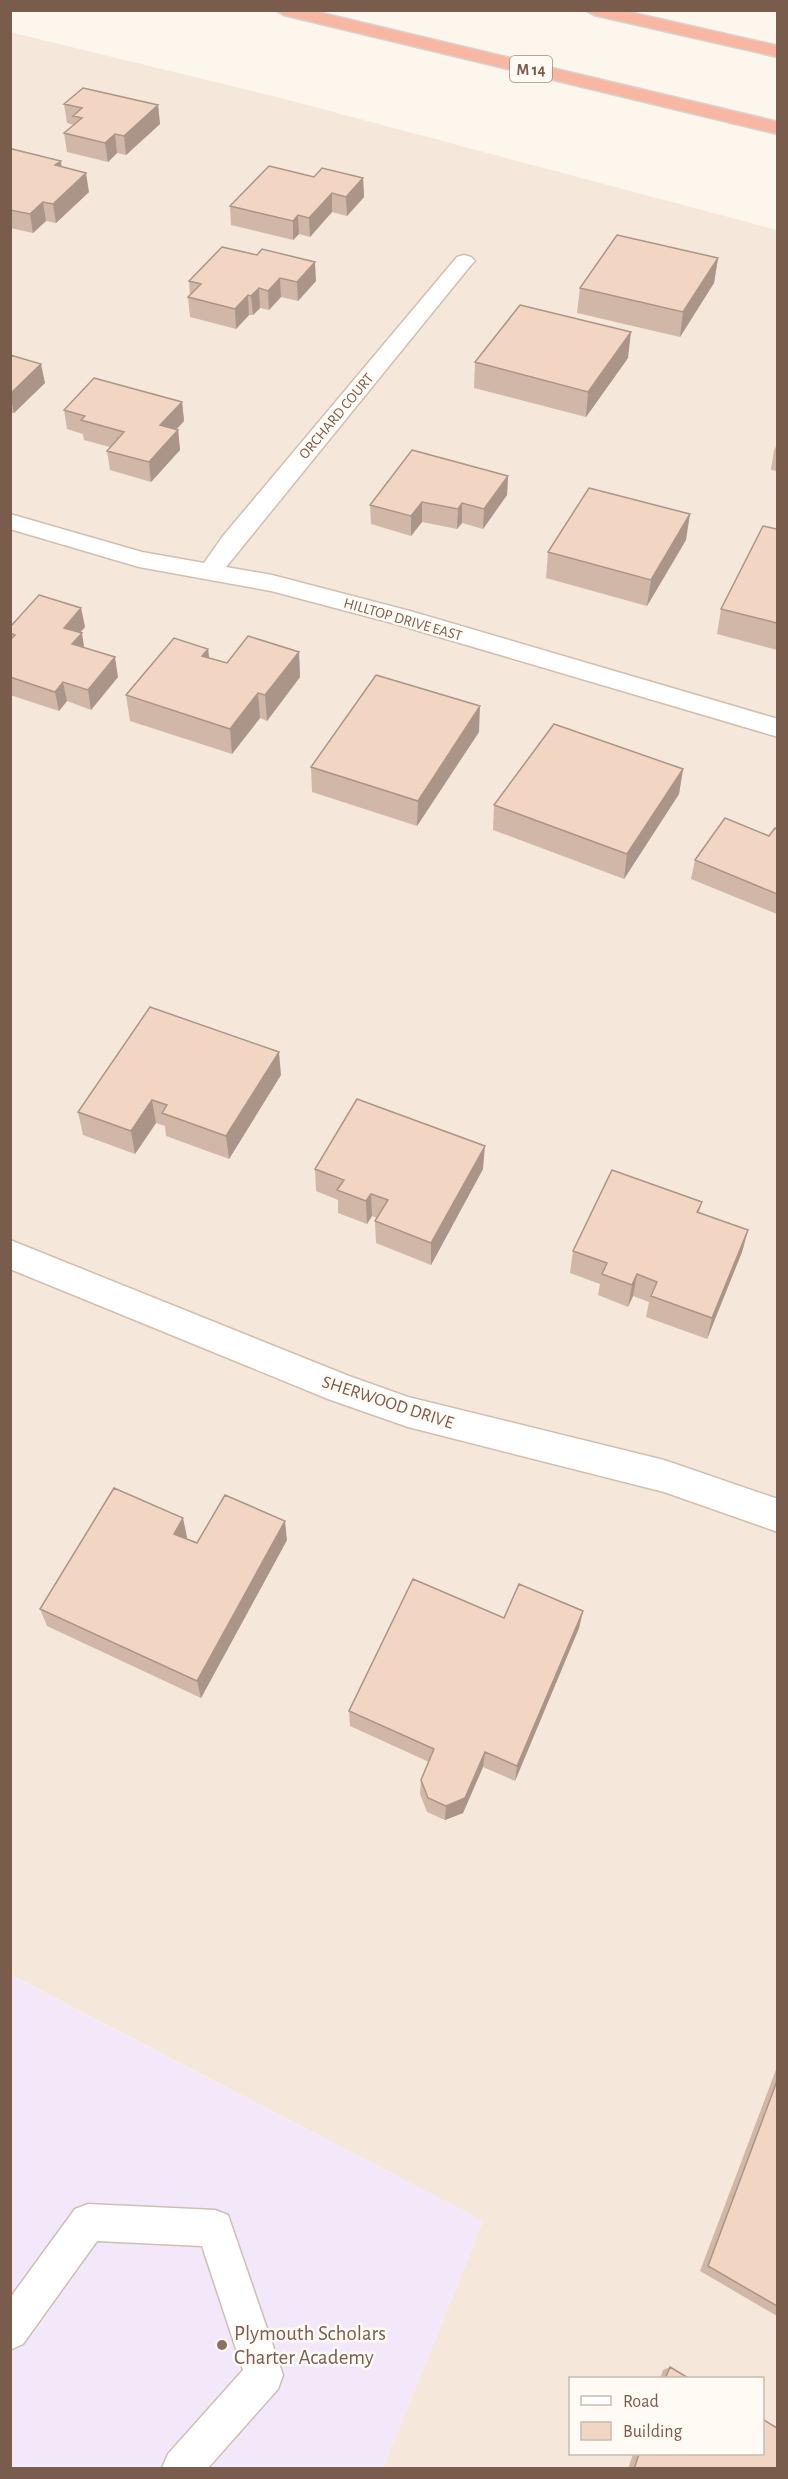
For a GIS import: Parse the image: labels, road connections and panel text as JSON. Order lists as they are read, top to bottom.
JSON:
{
  "streets": {
    "highway": ["M 14"],
    "street": ["ORCHARD COURT", "HILLTOP DRIVE EAST", "SHERWOOD DRIVE"]
  },
  "crossings": [
    ["ORCHARD COURT", "HILLTOP DRIVE EAST"]
  ],
  "places": ["Plymouth Scholars Charter Academy"],
  "legend": ["Road", "Building"]
}
